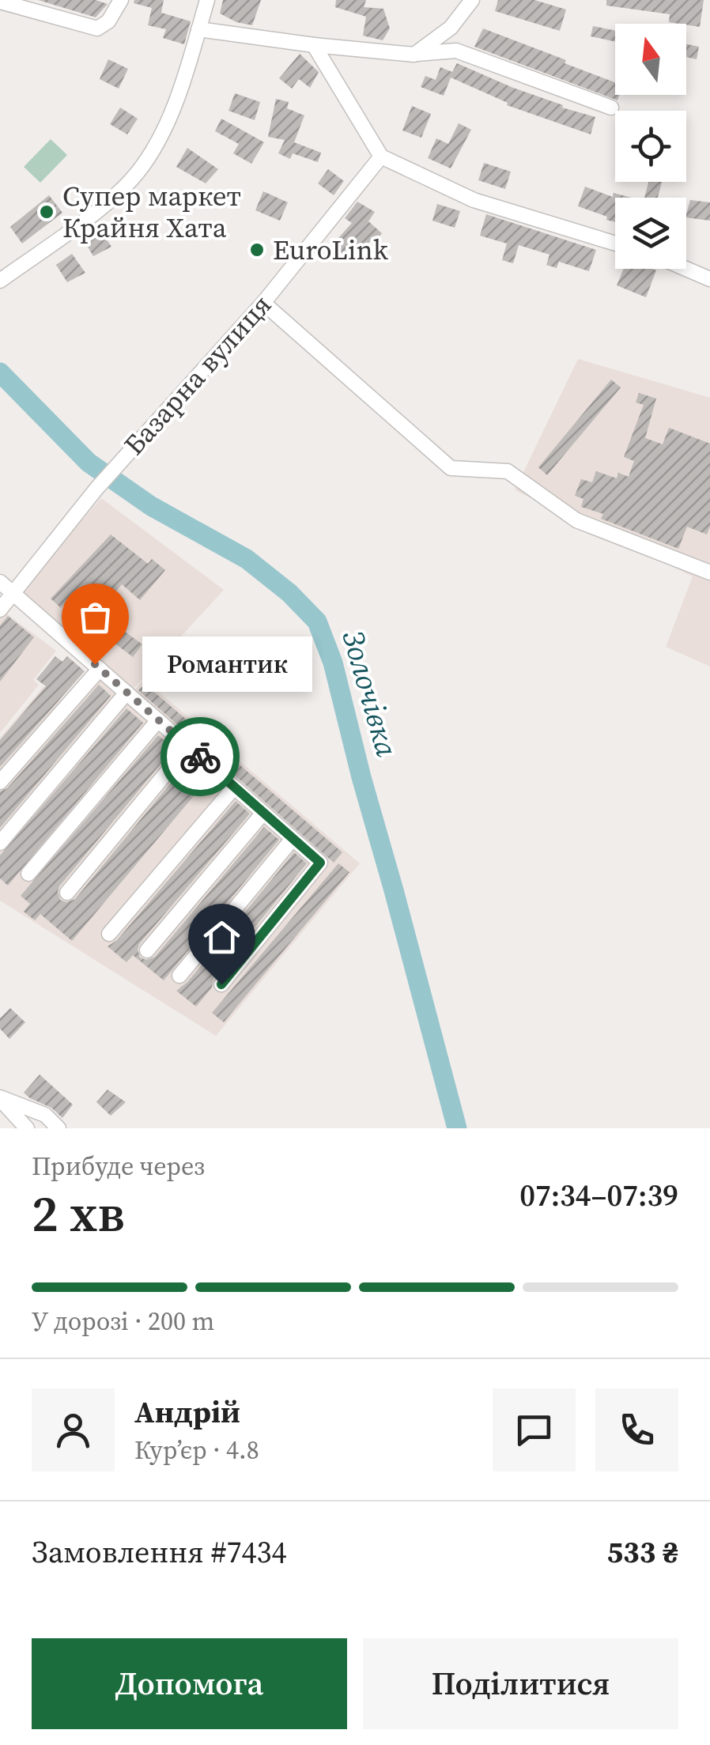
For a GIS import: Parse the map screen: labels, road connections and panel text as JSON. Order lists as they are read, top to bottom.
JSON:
{
  "streets": {
    "street": ["Базарна вулиця"]
  },
  "water": ["Золочівка"],
  "places": ["Супер маркет Крайня Хата", "EuroLink", "Романтик"],
  "north": "top",
  "page": {
    "bubble": "Романтик",
    "heading": ["2 хв", "Прибуде через", "07:34–07:39"],
    "panel": [
      "Андрій",
      "Кур’єр · 4.8",
      "Замовлення #7434",
      "533 ₴"
    ],
    "bar": "У дорозі · 200 m",
    "buttons": ["Допомога", "Поділитися"]
  }
}
